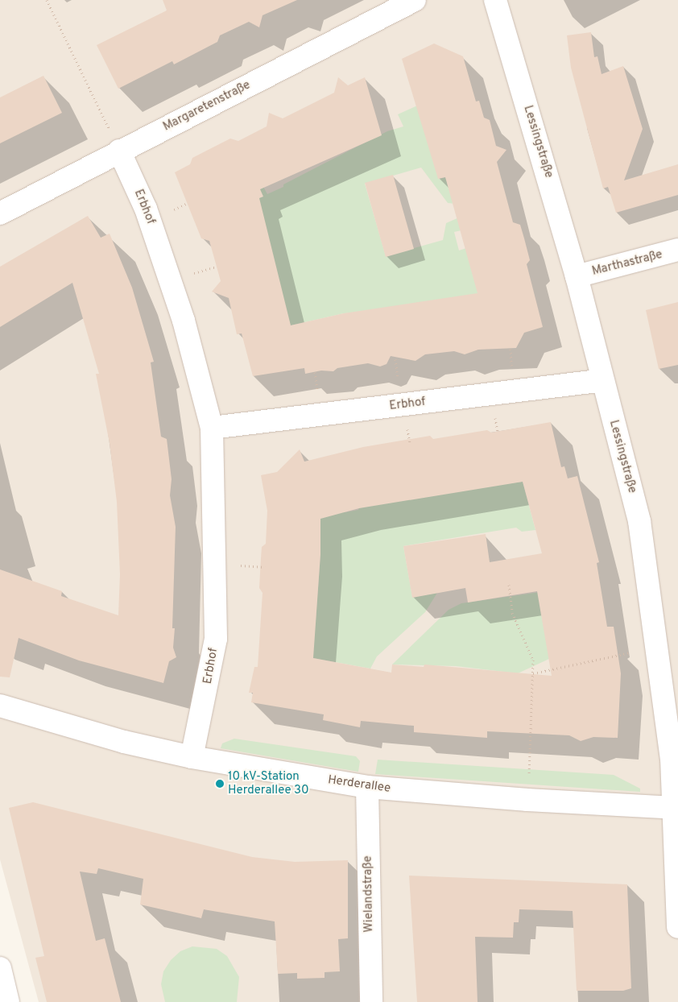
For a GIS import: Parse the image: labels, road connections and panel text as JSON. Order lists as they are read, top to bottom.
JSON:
{
  "streets": {
    "street": [
      "Margaretenstraße",
      "Lessingstraße",
      "Erbhof",
      "Marthastraße",
      "Herderallee",
      "Wielandstraße"
    ]
  },
  "crossings": [
    ["Margaretenstraße", "Erbhof"],
    ["Lessingstraße", "Erbhof"],
    ["Lessingstraße", "Marthastraße"],
    ["Lessingstraße", "Herderallee"],
    ["Erbhof", "Herderallee"],
    ["Herderallee", "Wielandstraße"]
  ],
  "places": ["10 kV-Station Herderallee 30"]
}
